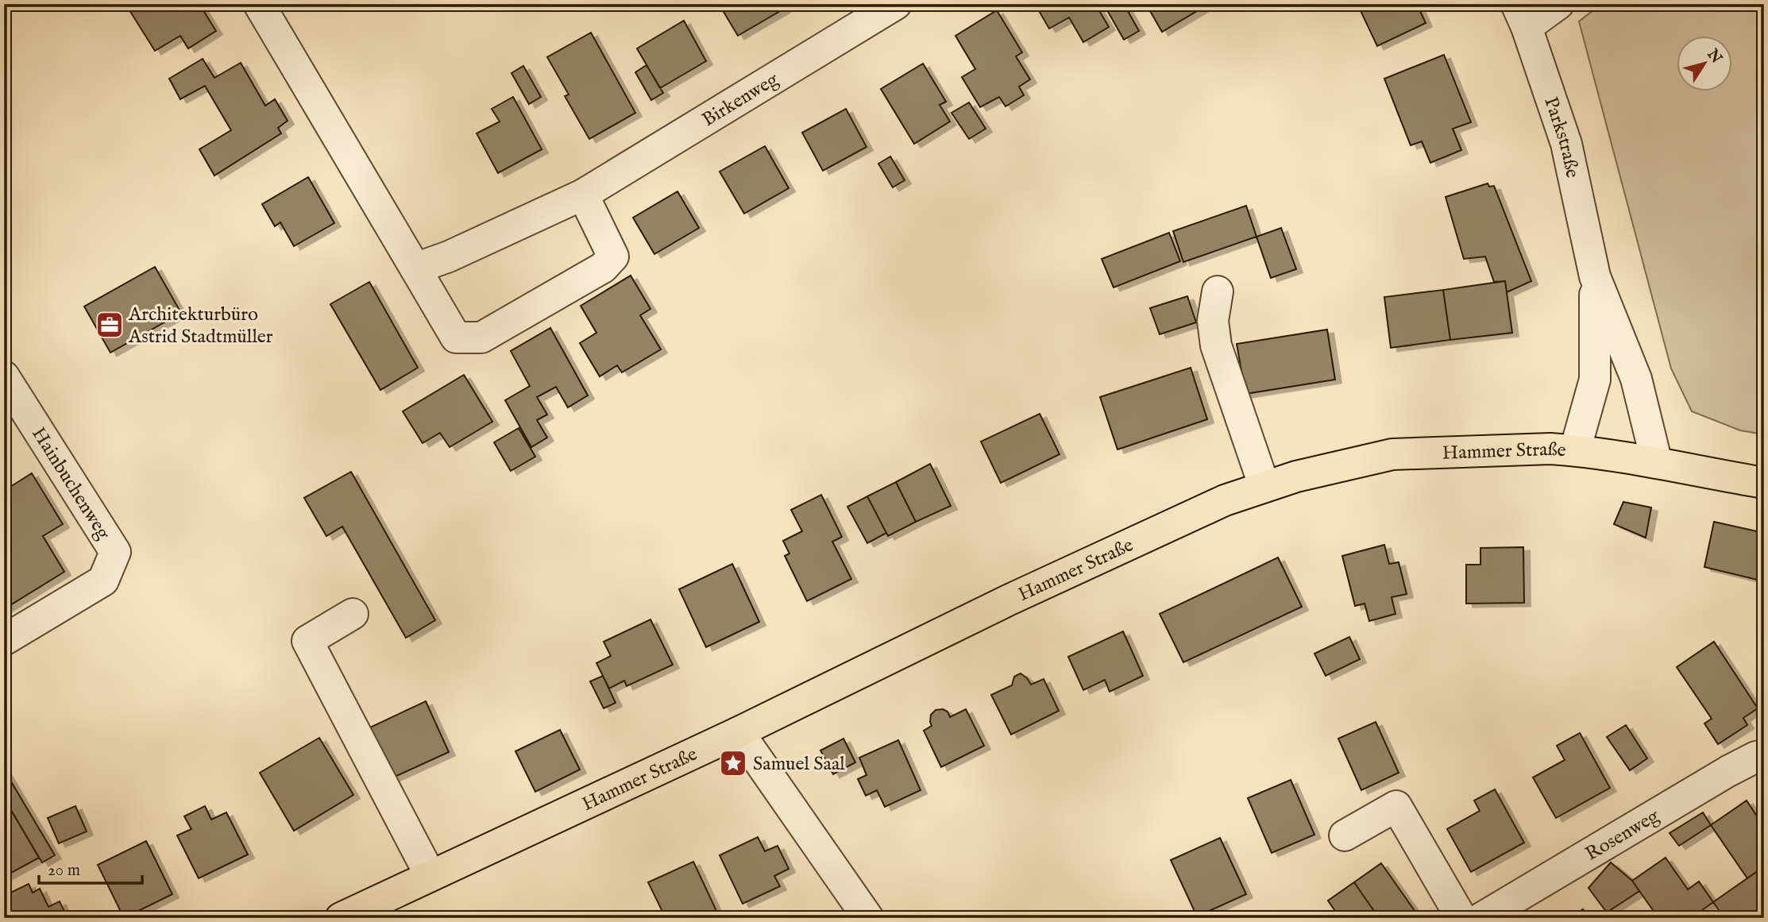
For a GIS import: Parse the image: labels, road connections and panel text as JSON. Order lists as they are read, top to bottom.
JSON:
{
  "streets": {
    "main road": ["Hammer Straße"],
    "street": [
      "Birkenweg",
      "Parkstraße",
      "Hainbuchenweg",
      "Rosenweg"
    ]
  },
  "crossings": [
    ["Parkstraße", "Hammer Straße"]
  ],
  "places": {
    "office": ["Architekturbüro Astrid Stadtmüller"],
    "place": ["Samuel Saal"]
  },
  "scale_bar": "20 m",
  "north": "top right"
}
